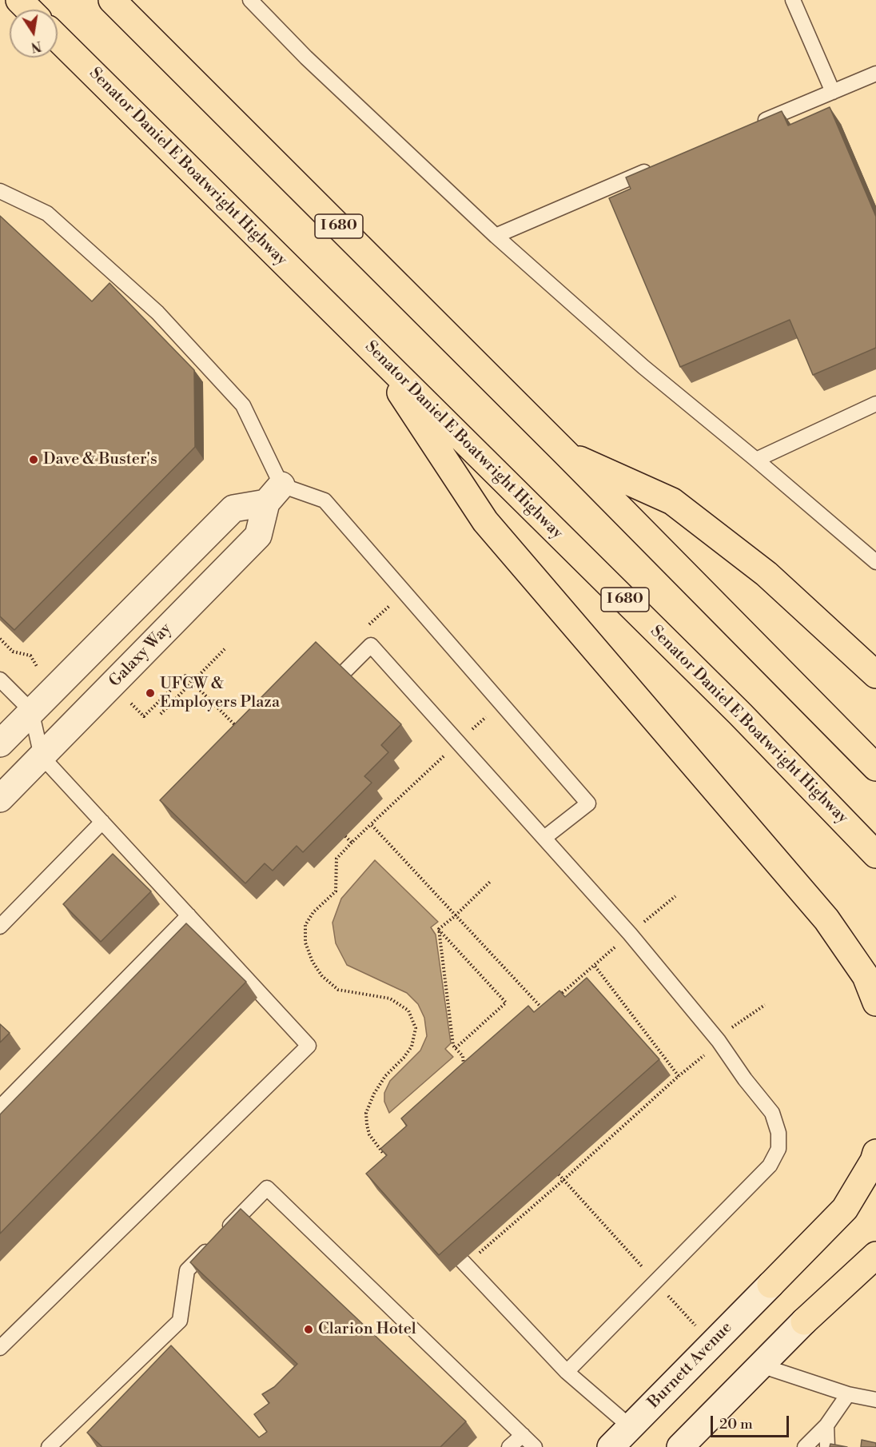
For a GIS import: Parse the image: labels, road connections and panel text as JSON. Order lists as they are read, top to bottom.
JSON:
{
  "streets": {
    "highway": ["Senator Daniel E Boatwright Highway", "I 680"],
    "street": ["Galaxy Way", "Burnett Avenue"]
  },
  "places": ["Dave & Buster's", "UFCW & Employers Plaza", "Clarion Hotel"],
  "scale_bar": "20 m",
  "north": "bottom"
}
